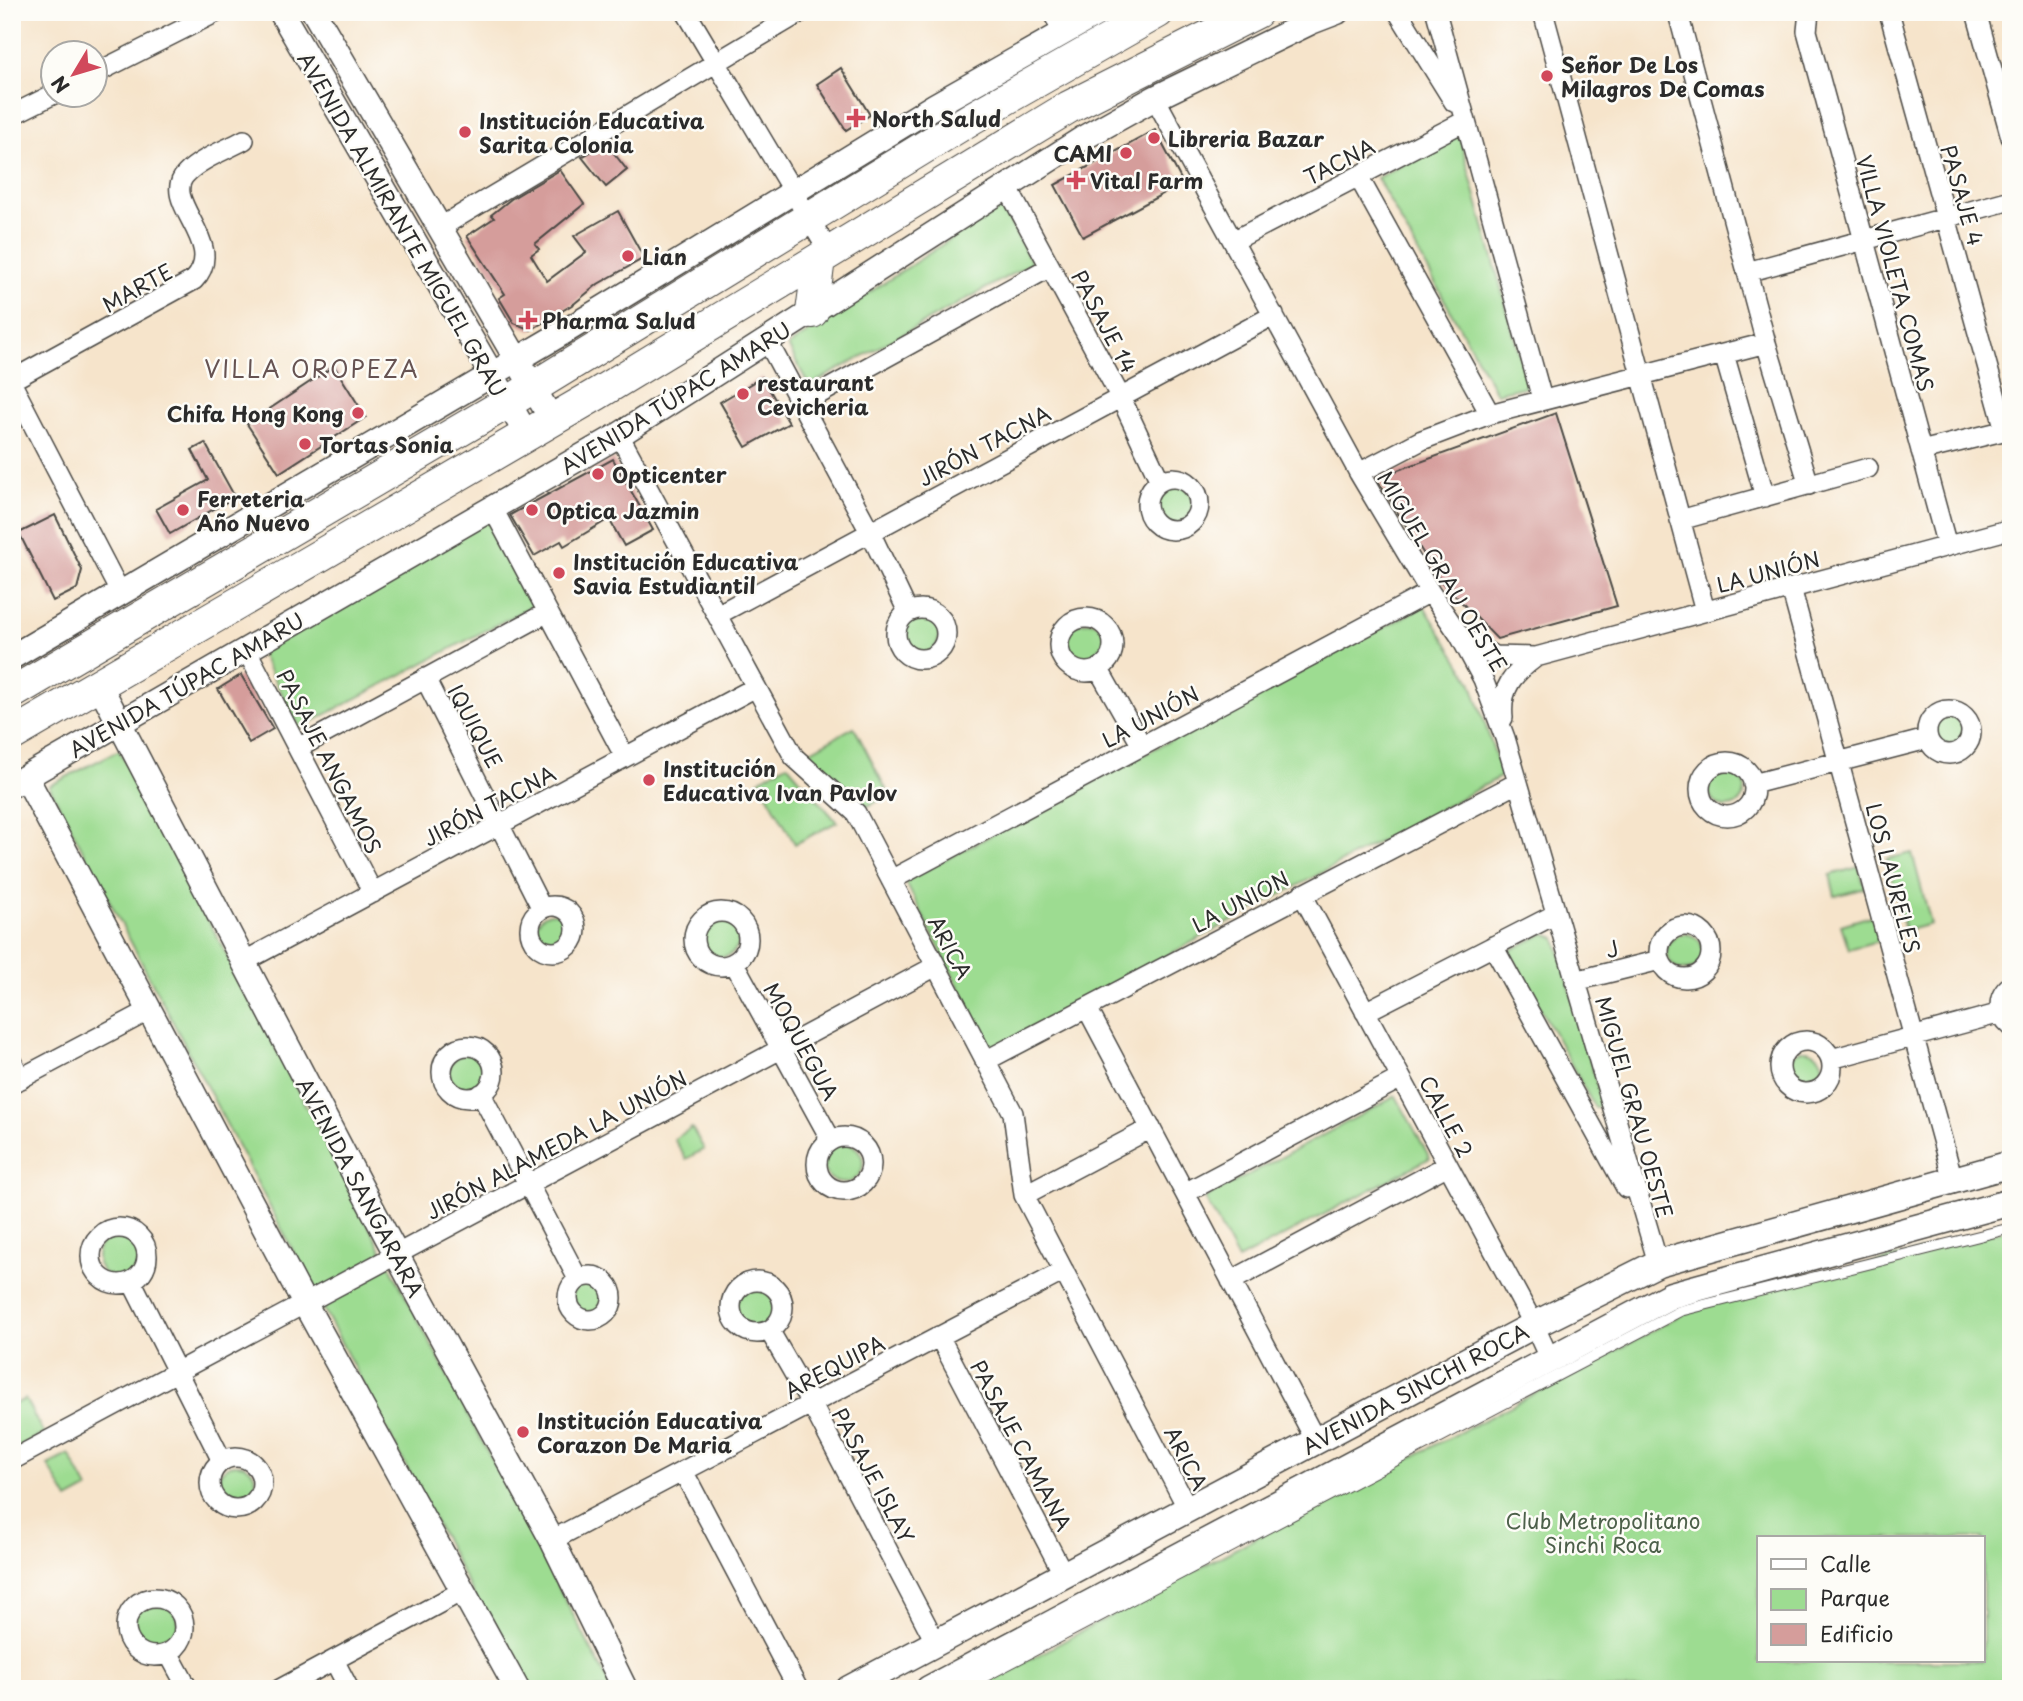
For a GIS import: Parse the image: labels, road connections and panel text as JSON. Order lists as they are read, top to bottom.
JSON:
{
  "streets": {
    "highway": ["AVENIDA TÚPAC AMARU"],
    "main road": ["AVENIDA SINCHI ROCA"],
    "street": [
      "TACNA",
      "PASAJE 4",
      "AVENIDA ALMIRANTE MIGUEL GRAU",
      "VILLA VIOLETA COMAS",
      "MARTE",
      "PASAJE 14",
      "JIRÓN TACNA",
      "MIGUEL GRAU OESTE",
      "LA UNIÓN",
      "IQUIQUE",
      "PASAJE ANGAMOS",
      "LOS LAURELES",
      "LA UNION",
      "ARICA",
      "J",
      "MOQUEGUA",
      "CALLE 2",
      "JIRÓN ALAMEDA LA UNIÓN",
      "AVENIDA SANGARARA",
      "AREQUIPA",
      "PASAJE CAMANA",
      "PASAJE ISLAY"
    ]
  },
  "crossings": [
    ["TACNA", "MIGUEL GRAU OESTE"],
    ["AVENIDA ALMIRANTE MIGUEL GRAU", "AVENIDA TÚPAC AMARU"],
    ["VILLA VIOLETA COMAS", "LA UNIÓN"],
    ["PASAJE 14", "AVENIDA TÚPAC AMARU"],
    ["PASAJE 14", "JIRÓN TACNA"],
    ["AVENIDA TÚPAC AMARU", "MIGUEL GRAU OESTE"],
    ["AVENIDA TÚPAC AMARU", "PASAJE ANGAMOS"],
    ["AVENIDA TÚPAC AMARU", "ARICA"],
    ["AVENIDA TÚPAC AMARU", "AVENIDA SANGARARA"],
    ["JIRÓN TACNA", "MIGUEL GRAU OESTE"],
    ["JIRÓN TACNA", "IQUIQUE"],
    ["JIRÓN TACNA", "PASAJE ANGAMOS"],
    ["JIRÓN TACNA", "ARICA"],
    ["JIRÓN TACNA", "AVENIDA SANGARARA"],
    ["MIGUEL GRAU OESTE", "LA UNIÓN"],
    ["MIGUEL GRAU OESTE", "LA UNION"],
    ["MIGUEL GRAU OESTE", "J"],
    ["MIGUEL GRAU OESTE", "AVENIDA SINCHI ROCA"],
    ["LA UNIÓN", "LOS LAURELES"],
    ["LA UNIÓN", "ARICA"],
    ["LOS LAURELES", "AVENIDA SINCHI ROCA"],
    ["LA UNION", "ARICA"],
    ["LA UNION", "CALLE 2"],
    ["ARICA", "JIRÓN ALAMEDA LA UNIÓN"],
    ["ARICA", "AREQUIPA"],
    ["ARICA", "AVENIDA SINCHI ROCA"],
    ["MOQUEGUA", "JIRÓN ALAMEDA LA UNIÓN"],
    ["CALLE 2", "AVENIDA SINCHI ROCA"],
    ["JIRÓN ALAMEDA LA UNIÓN", "AVENIDA SANGARARA"],
    ["AVENIDA SANGARARA", "AREQUIPA"],
    ["AREQUIPA", "PASAJE CAMANA"],
    ["AREQUIPA", "PASAJE ISLAY"],
    ["AVENIDA SINCHI ROCA", "PASAJE CAMANA"],
    ["AVENIDA SINCHI ROCA", "PASAJE ISLAY"]
  ],
  "districts": ["VILLA OROPEZA"],
  "parks": ["Club Metropolitano Sinchi Roca"],
  "places": {
    "other": [
      "Señor De Los Milagros De Comas",
      "Institución Educativa Sarita Colonia",
      "Libreria Bazar",
      "CAMI",
      "Lian",
      "restaurant Cevicheria",
      "Chifa Hong Kong",
      "Tortas Sonia",
      "Opticenter",
      "Ferreteria Año Nuevo",
      "Optica Jazmin",
      "Institución Educativa Savia Estudiantil",
      "Institución Educativa Ivan Pavlov",
      "Institución Educativa Corazon De Maria"
    ],
    "health": ["North Salud", "Vital Farm", "Pharma Salud"]
  },
  "legend": ["Calle", "Parque", "Edificio"],
  "north": "bottom left"
}
